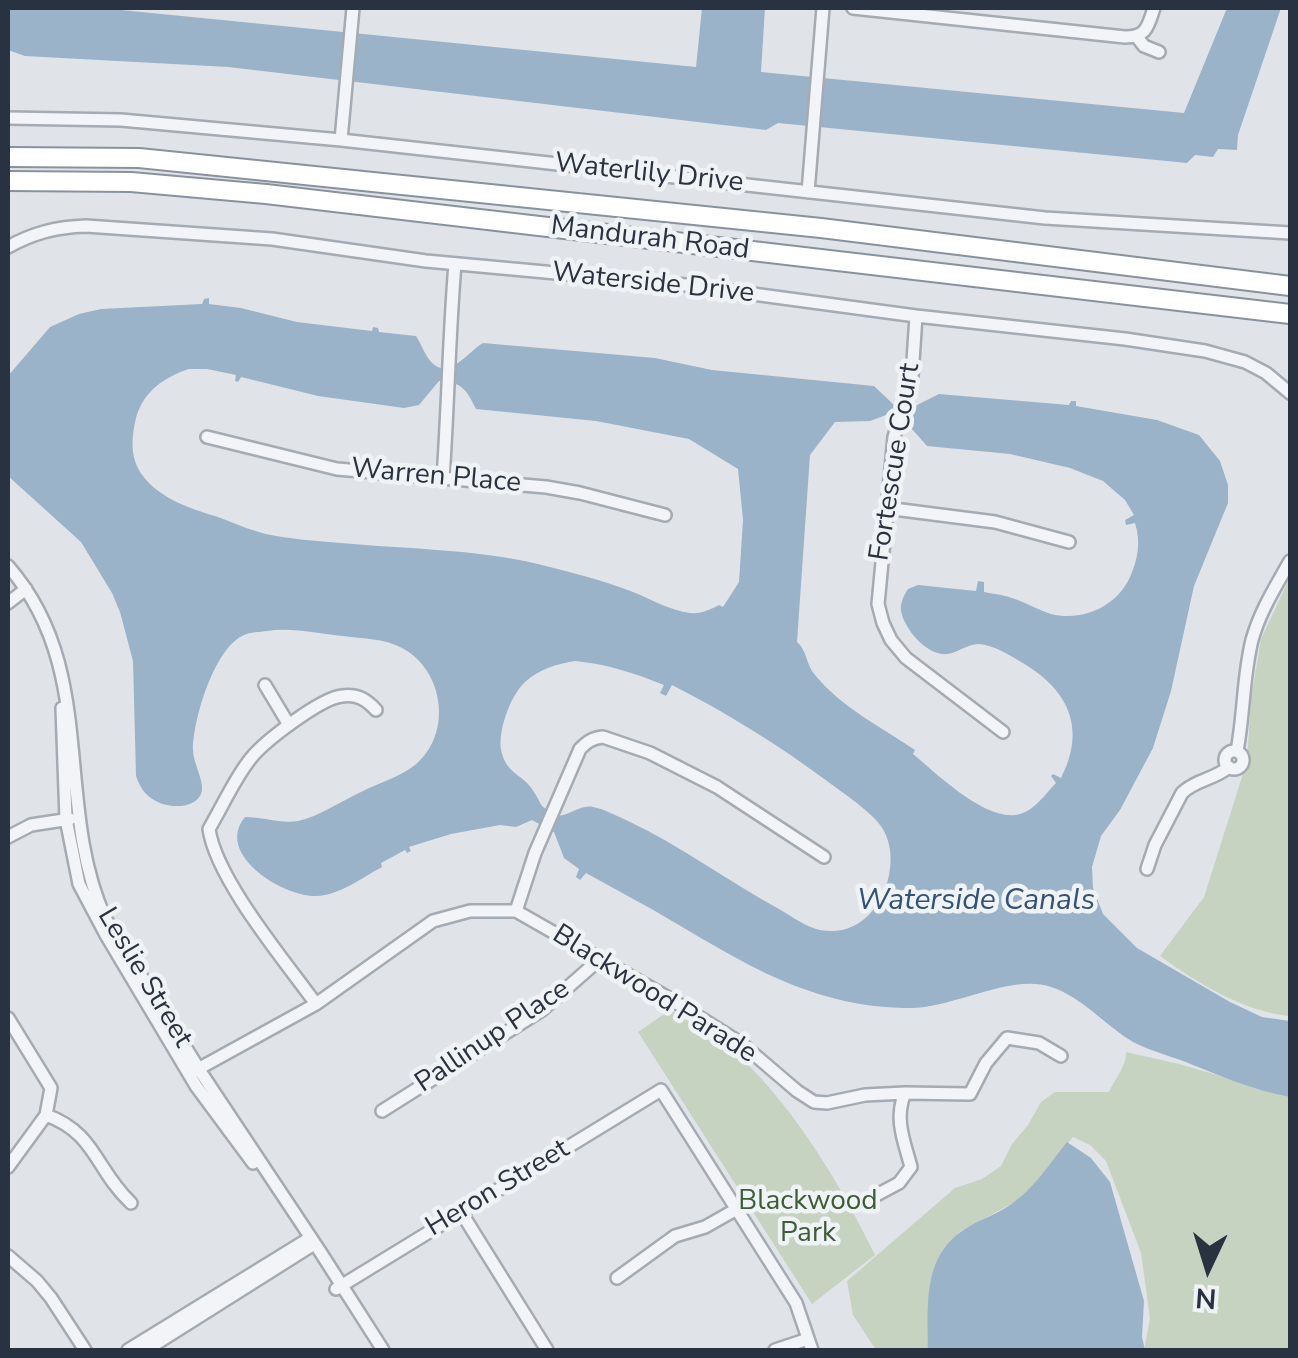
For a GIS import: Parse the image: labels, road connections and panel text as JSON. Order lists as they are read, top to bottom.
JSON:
{
  "streets": {
    "highway": ["Mandurah Road"],
    "street": [
      "Waterlily Drive",
      "Waterside Drive",
      "Fortescue Court",
      "Warren Place",
      "Leslie Street",
      "Blackwood Parade",
      "Pallinup Place",
      "Heron Street"
    ]
  },
  "crossings": [
    ["Waterside Drive", "Fortescue Court"],
    ["Leslie Street", "Heron Street"],
    ["Blackwood Parade", "Pallinup Place"]
  ],
  "water": ["Waterside Canals"],
  "parks": ["Blackwood Park"],
  "north": "bottom"
}
